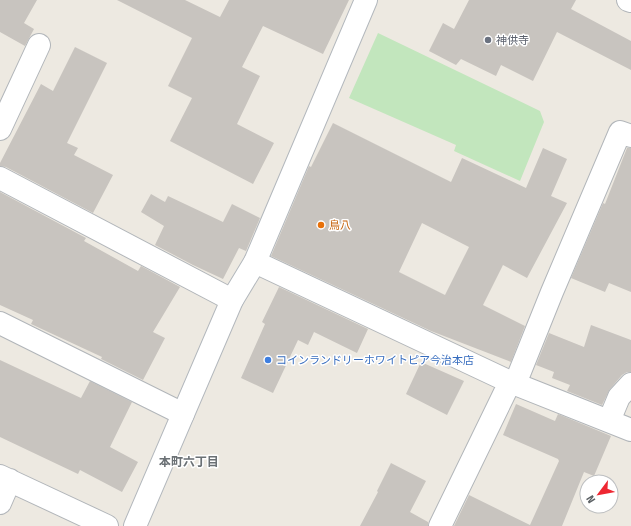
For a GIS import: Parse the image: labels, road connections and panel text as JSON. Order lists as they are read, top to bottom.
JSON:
{
  "districts": ["本町六丁目"],
  "places": ["神供寺", "鳥八", "コインランドリーホワイトピア今治本店"],
  "north": "bottom left"
}
